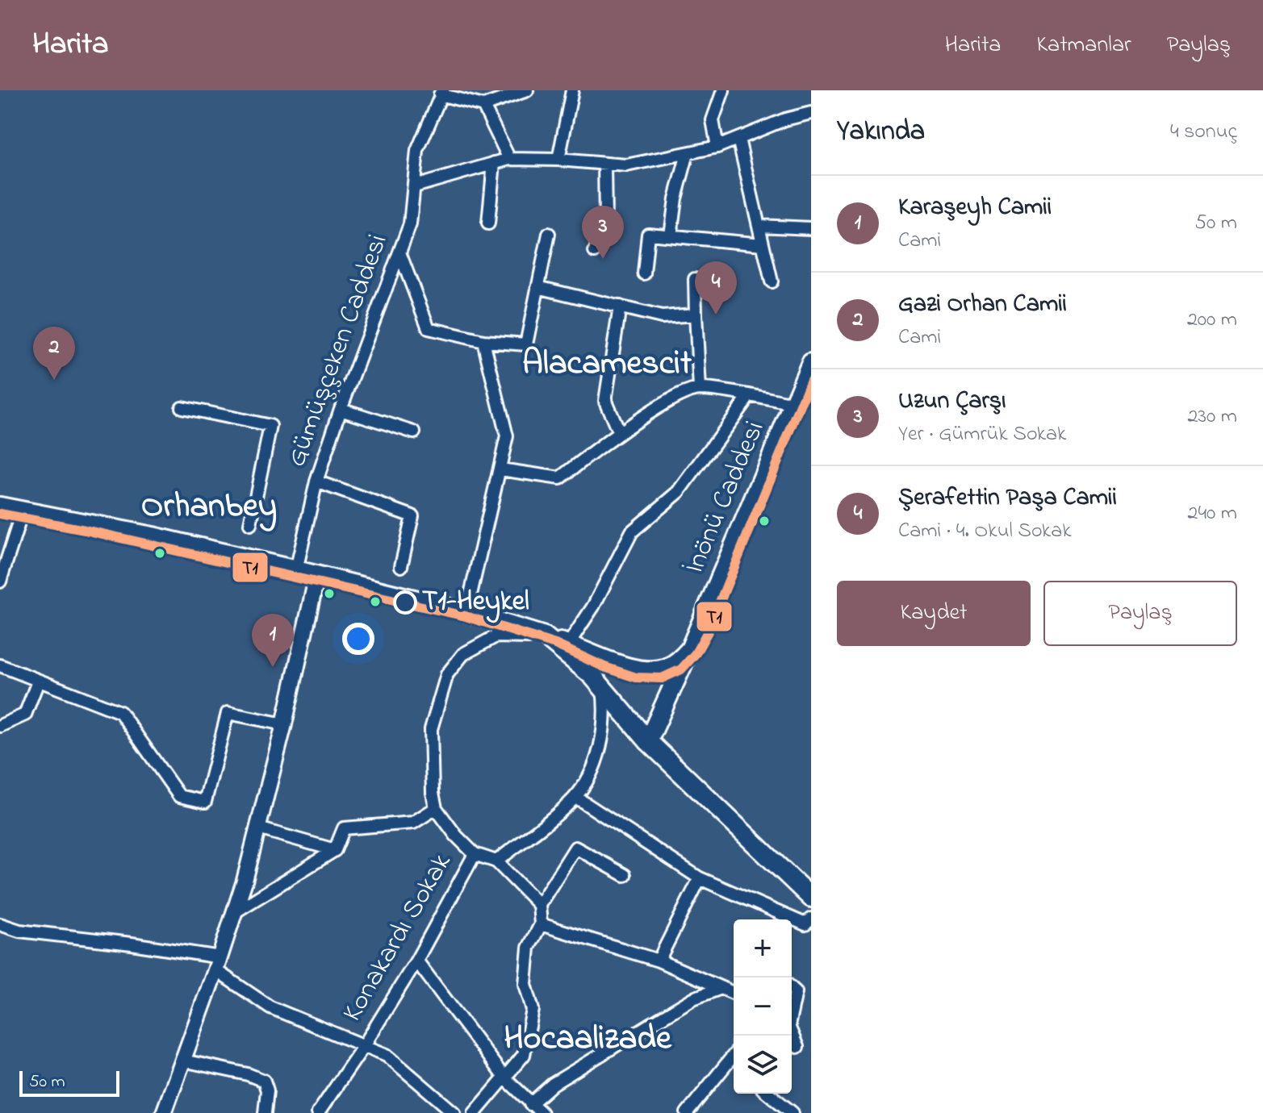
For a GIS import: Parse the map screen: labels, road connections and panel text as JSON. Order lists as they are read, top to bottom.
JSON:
{
  "streets": {
    "main road": ["İnönü Caddesi"],
    "street": ["Gümüşçeken Caddesi", "Konakardı Sokak"]
  },
  "districts": ["Alacamescit", "Orhanbey", "Hocaalizade"],
  "places": ["T1-Heykel"],
  "lines": ["transit line T1"],
  "scale_bar": "50 m",
  "page": {
    "header": "Harita",
    "nav": ["Harita", "Katmanlar", "Paylaş"],
    "heading": ["Yakında", "4 sonuç"],
    "list": [
      {
        "mark": "1",
        "name": "Karaşeyh Camii",
        "note": "Cami",
        "value": "50 m"
      },
      {
        "mark": "2",
        "name": "Gazi Orhan Camii",
        "note": "Cami",
        "value": "200 m"
      },
      {
        "mark": "3",
        "name": "Uzun Çarşı",
        "note": "Yer · Gümrük Sokak",
        "value": "230 m"
      },
      {
        "mark": "4",
        "name": "Şerafettin Paşa Camii",
        "note": "Cami · 4. Okul Sokak",
        "value": "240 m"
      }
    ],
    "pins": [
      "3",
      "4",
      "2",
      "1"
    ],
    "buttons": ["Kaydet", "Paylaş"],
    "map_buttons": ["+", "−"],
    "scale": "50 m"
  }
}
